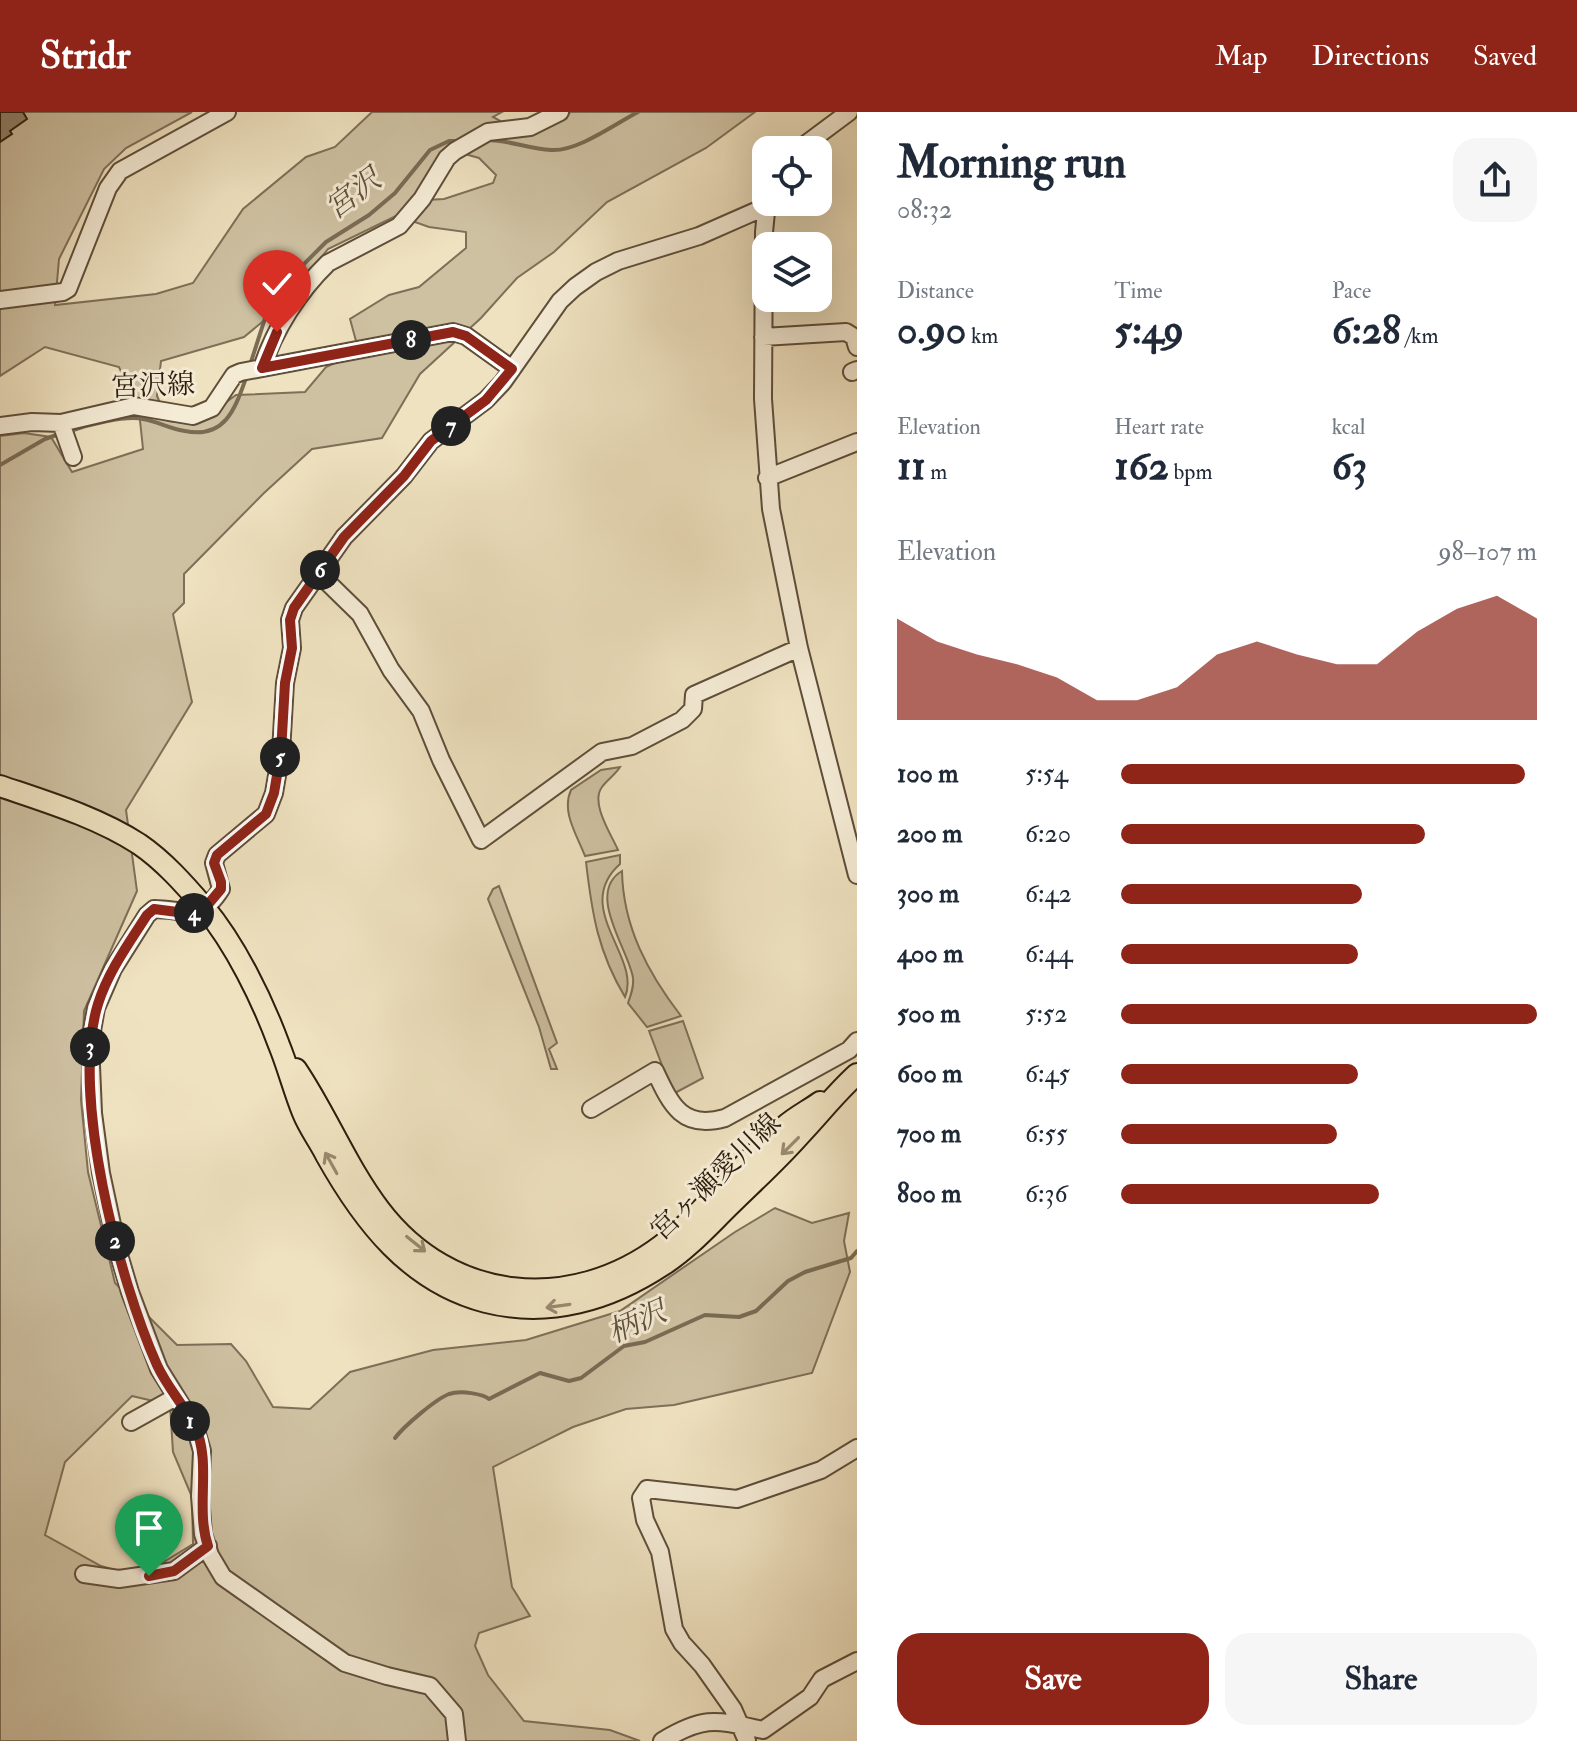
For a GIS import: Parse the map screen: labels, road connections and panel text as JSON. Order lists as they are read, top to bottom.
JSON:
{
  "streets": {
    "main road": ["宮ヶ瀬愛川線"],
    "street": ["宮沢線"]
  },
  "water": ["宮沢", "柄沢"],
  "page": {
    "header": "Stridr",
    "nav": ["Map", "Directions", "Saved"],
    "heading": ["Morning run", "08:32"],
    "stats": [
      ["Distance", "0.90 km"],
      ["Time", "5:49"],
      ["Pace", "6:28 /km"],
      ["Elevation", "11 m"],
      ["Heart rate", "162 bpm"],
      ["kcal", "63"]
    ],
    "pins": [
      "8",
      "7",
      "6",
      "5",
      "4",
      "3",
      "2",
      "1"
    ],
    "chart": ["Elevation", "98–107 m"],
    "list": [
      {
        "name": "100 m",
        "note": "5:54"
      },
      {
        "name": "200 m",
        "note": "6:20"
      },
      {
        "name": "300 m",
        "note": "6:42"
      },
      {
        "name": "400 m",
        "note": "6:44"
      },
      {
        "name": "500 m",
        "note": "5:52"
      },
      {
        "name": "600 m",
        "note": "6:45"
      },
      {
        "name": "700 m",
        "note": "6:55"
      },
      {
        "name": "800 m",
        "note": "6:36"
      }
    ],
    "buttons": ["Save", "Share"]
  }
}
